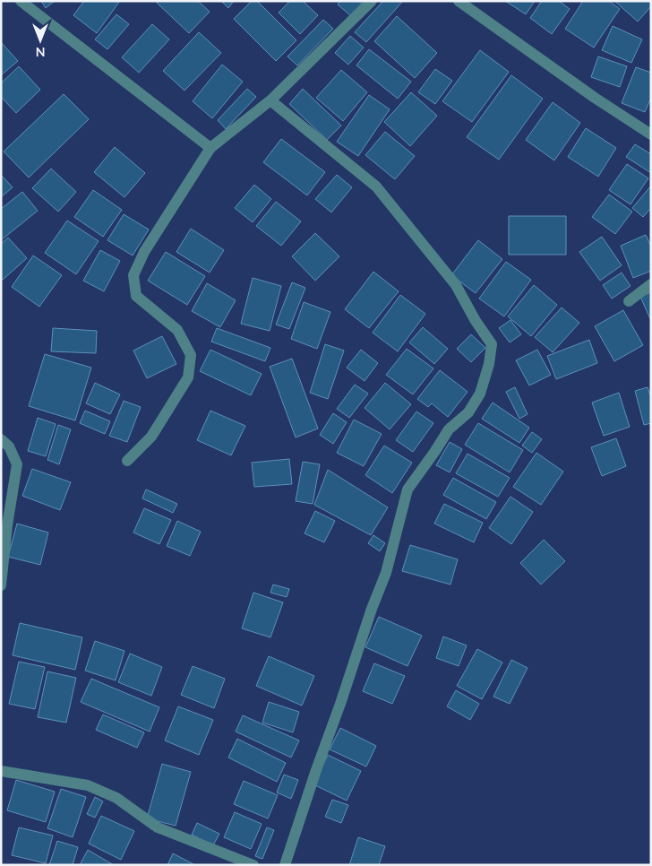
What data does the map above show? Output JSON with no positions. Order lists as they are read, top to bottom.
{
  "north": "bottom"
}
